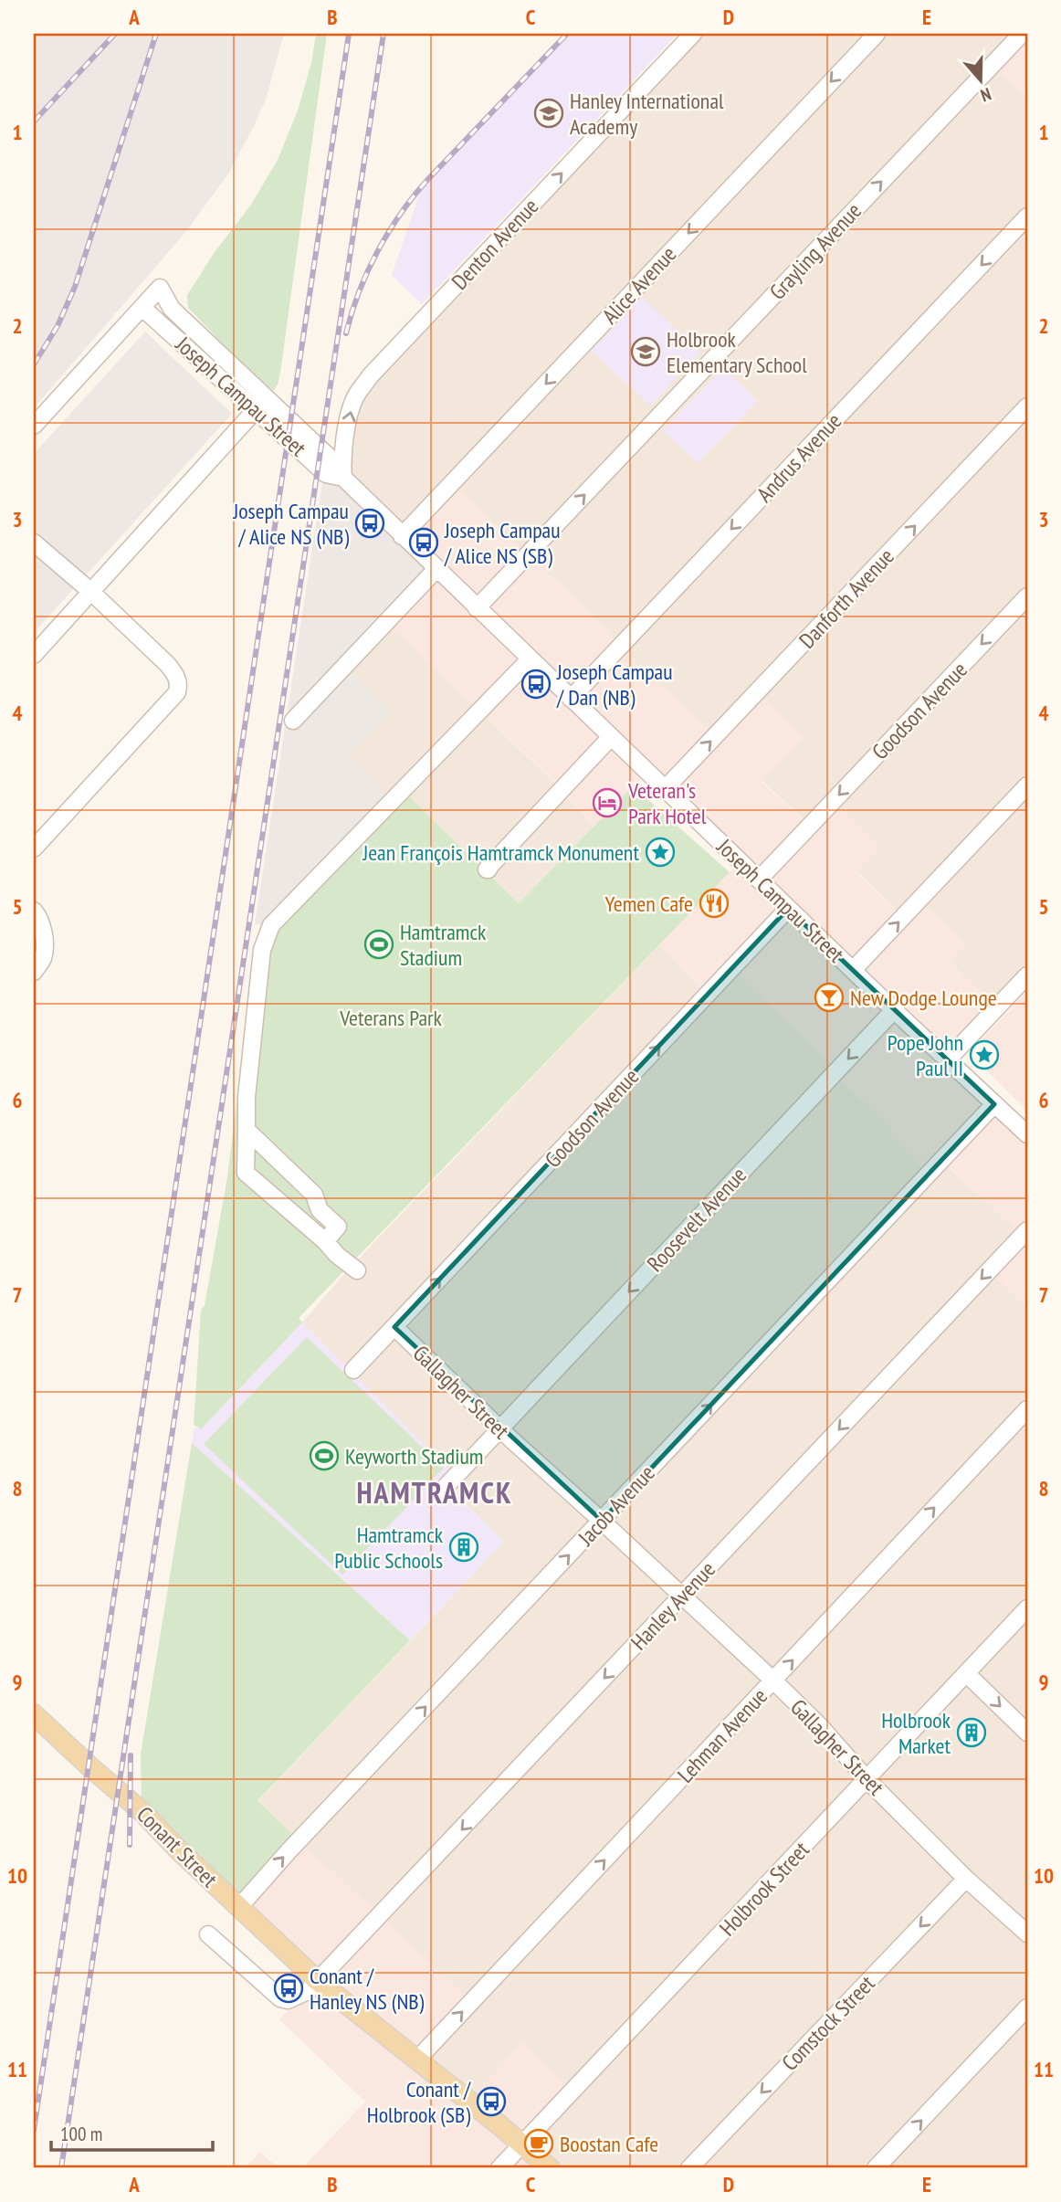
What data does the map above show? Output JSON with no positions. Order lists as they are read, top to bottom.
{
  "streets": {
    "main road": ["Conant Street"],
    "street": [
      "Denton Avenue",
      "Grayling Avenue",
      "Alice Avenue",
      "Joseph Campau Street",
      "Andrus Avenue",
      "Danforth Avenue",
      "Goodson Avenue",
      "Roosevelt Avenue",
      "Gallagher Street",
      "Jacob Avenue",
      "Hanley Avenue",
      "Lehman Avenue",
      "Holbrook Street",
      "Comstock Street"
    ]
  },
  "crossings": [
    ["Denton Avenue", "Joseph Campau Street"],
    ["Grayling Avenue", "Joseph Campau Street"],
    ["Alice Avenue", "Joseph Campau Street"],
    ["Joseph Campau Street", "Andrus Avenue"],
    ["Joseph Campau Street", "Danforth Avenue"],
    ["Joseph Campau Street", "Goodson Avenue"],
    ["Joseph Campau Street", "Roosevelt Avenue"],
    ["Joseph Campau Street", "Jacob Avenue"],
    ["Goodson Avenue", "Gallagher Street"],
    ["Roosevelt Avenue", "Gallagher Street"],
    ["Gallagher Street", "Jacob Avenue"],
    ["Gallagher Street", "Hanley Avenue"],
    ["Gallagher Street", "Lehman Avenue"],
    ["Gallagher Street", "Holbrook Street"],
    ["Gallagher Street", "Comstock Street"],
    ["Jacob Avenue", "Conant Street"],
    ["Hanley Avenue", "Conant Street"],
    ["Lehman Avenue", "Conant Street"],
    ["Conant Street", "Holbrook Street"]
  ],
  "one_way": [
    "Denton Avenue",
    "Grayling Avenue",
    "Alice Avenue",
    "Andrus Avenue",
    "Danforth Avenue",
    "Roosevelt Avenue",
    "Jacob Avenue",
    "Hanley Avenue",
    "Lehman Avenue"
  ],
  "districts": ["HAMTRAMCK"],
  "parks": ["Veterans Park"],
  "places": {
    "school or university": ["Hanley International Academy", "Holbrook Elementary School"],
    "bus stop": [
      "Joseph Campau / Alice NS (NB)",
      "Joseph Campau / Alice NS (SB)",
      "Joseph Campau / Dan (NB)",
      "Conant / Hanley NS (NB)",
      "Conant / Holbrook (SB)"
    ],
    "hotel": ["Veteran's Park Hotel"],
    "place": ["Jean François Hamtramck Monument", "Pope John Paul II"],
    "restaurant": ["Yemen Cafe"],
    "sports": ["Hamtramck Stadium", "Keyworth Stadium"],
    "bar": ["New Dodge Lounge"],
    "building": ["Hamtramck Public Schools", "Holbrook Market"],
    "cafe": ["Boostan Cafe"]
  },
  "scale_bar": "100 m",
  "north": "bottom",
  "grid": {
    "columns": [
      "A",
      "B",
      "C",
      "D",
      "E"
    ],
    "rows": [
      "1",
      "2",
      "3",
      "4",
      "5",
      "6",
      "7",
      "8",
      "9",
      "10",
      "11"
    ]
  }
}
